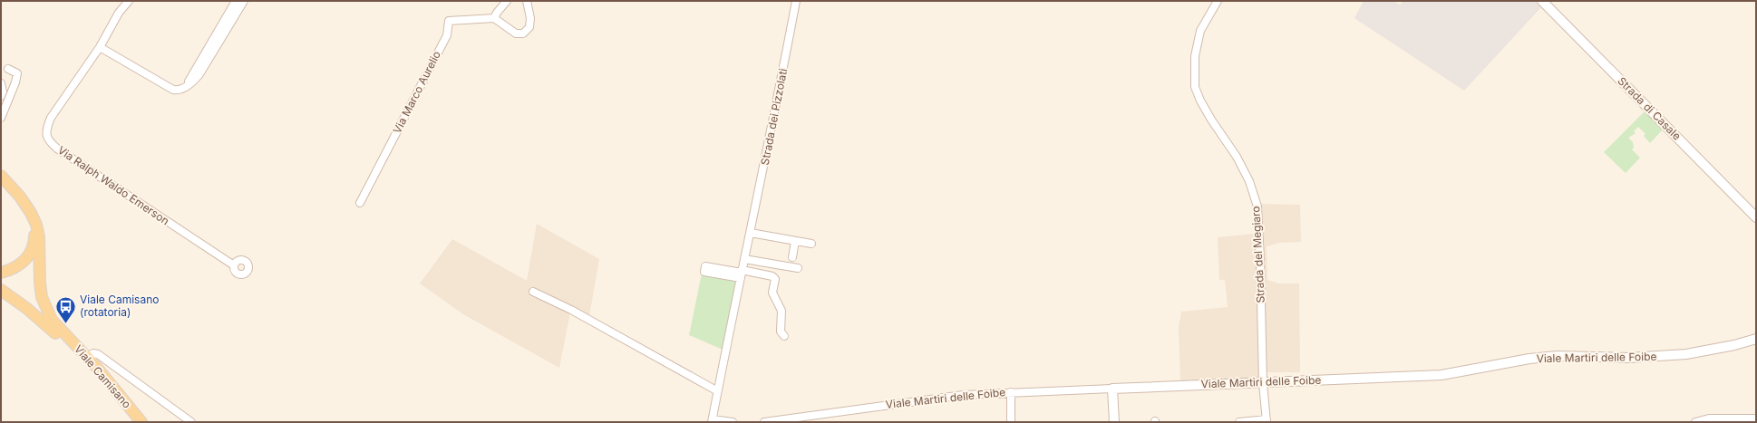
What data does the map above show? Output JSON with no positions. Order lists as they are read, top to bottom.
{
  "streets": {
    "main road": ["Viale Camisano"],
    "street": [
      "Via Marco Aurelio",
      "Strada di Casale",
      "Strada dei Pizzolati",
      "Via Ralph Waldo Emerson",
      "Strada del Megiaro",
      "Viale Martiri delle Foibe"
    ]
  },
  "crossings": [
    ["Strada del Megiaro", "Viale Martiri delle Foibe"]
  ],
  "places": {
    "bus stop": ["Viale Camisano (rotatoria)"]
  }
}
